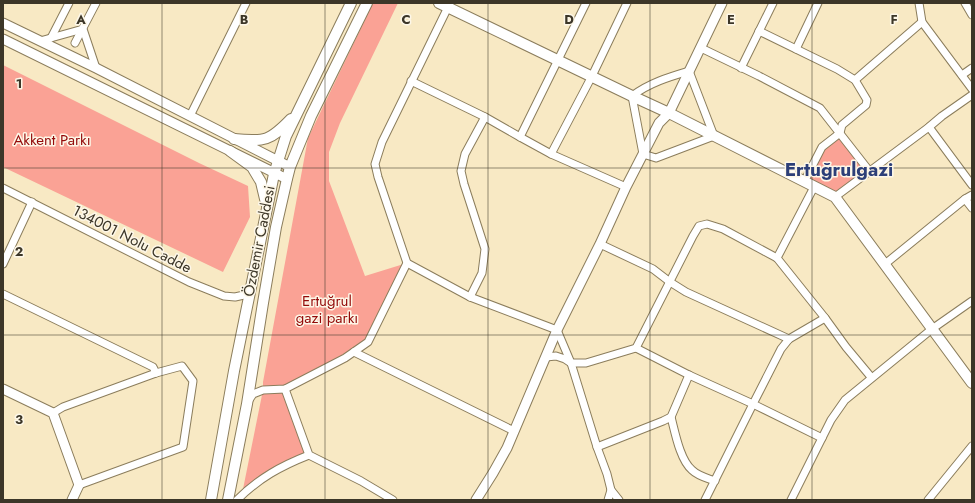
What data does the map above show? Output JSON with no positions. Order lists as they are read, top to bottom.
{
  "streets": {
    "main road": ["Özdemir Caddesi"],
    "street": ["134001 Nolu Cadde"]
  },
  "crossings": [
    ["134001 Nolu Cadde", "Özdemir Caddesi"]
  ],
  "districts": ["Ertuğrulgazi"],
  "parks": ["Akkent Parkı", "Ertuğrul gazi parkı"],
  "grid": {
    "columns": [
      "A",
      "B",
      "C",
      "D",
      "E",
      "F"
    ],
    "rows": ["1", "2", "3"]
  }
}
